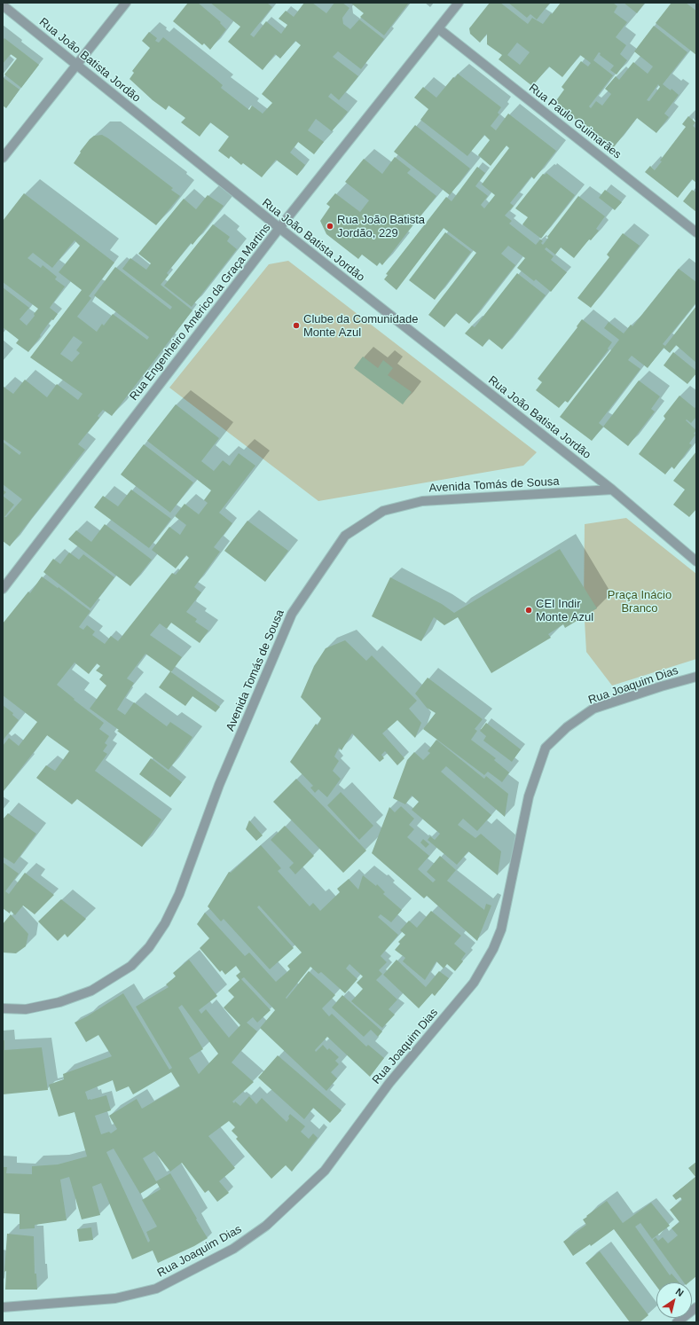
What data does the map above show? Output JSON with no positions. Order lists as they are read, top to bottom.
{
  "streets": {
    "street": [
      "Rua João Batista Jordão",
      "Rua Paulo Guimarães",
      "Rua Engenheiro Américo da Graça Martins",
      "Avenida Tomás de Sousa",
      "Rua Joaquim Dias"
    ]
  },
  "crossings": [
    ["Rua João Batista Jordão", "Rua Engenheiro Américo da Graça Martins"],
    ["Rua João Batista Jordão", "Avenida Tomás de Sousa"],
    ["Rua Paulo Guimarães", "Rua Engenheiro Américo da Graça Martins"]
  ],
  "parks": ["Praça Inácio Branco"],
  "places": ["Rua João Batista Jordão, 229", "Clube da Comunidade Monte Azul", "CEI Indir Monte Azul"],
  "north": "top right"
}
